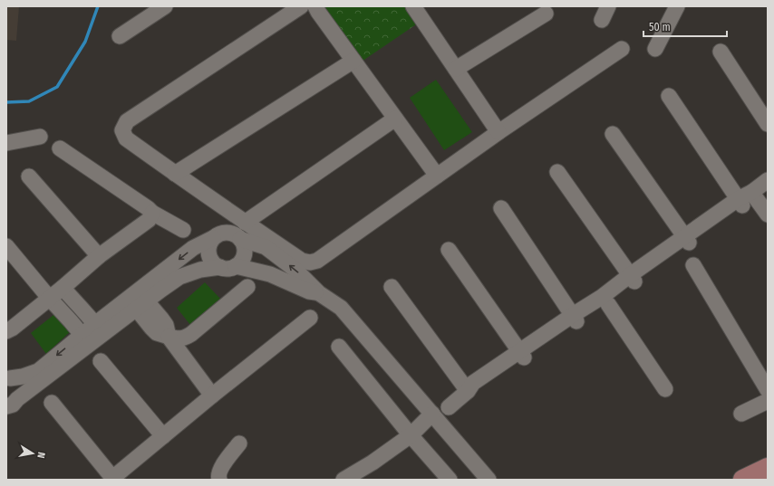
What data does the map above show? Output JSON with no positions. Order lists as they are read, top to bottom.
{
  "scale_bar": "50 m",
  "north": "right"
}
